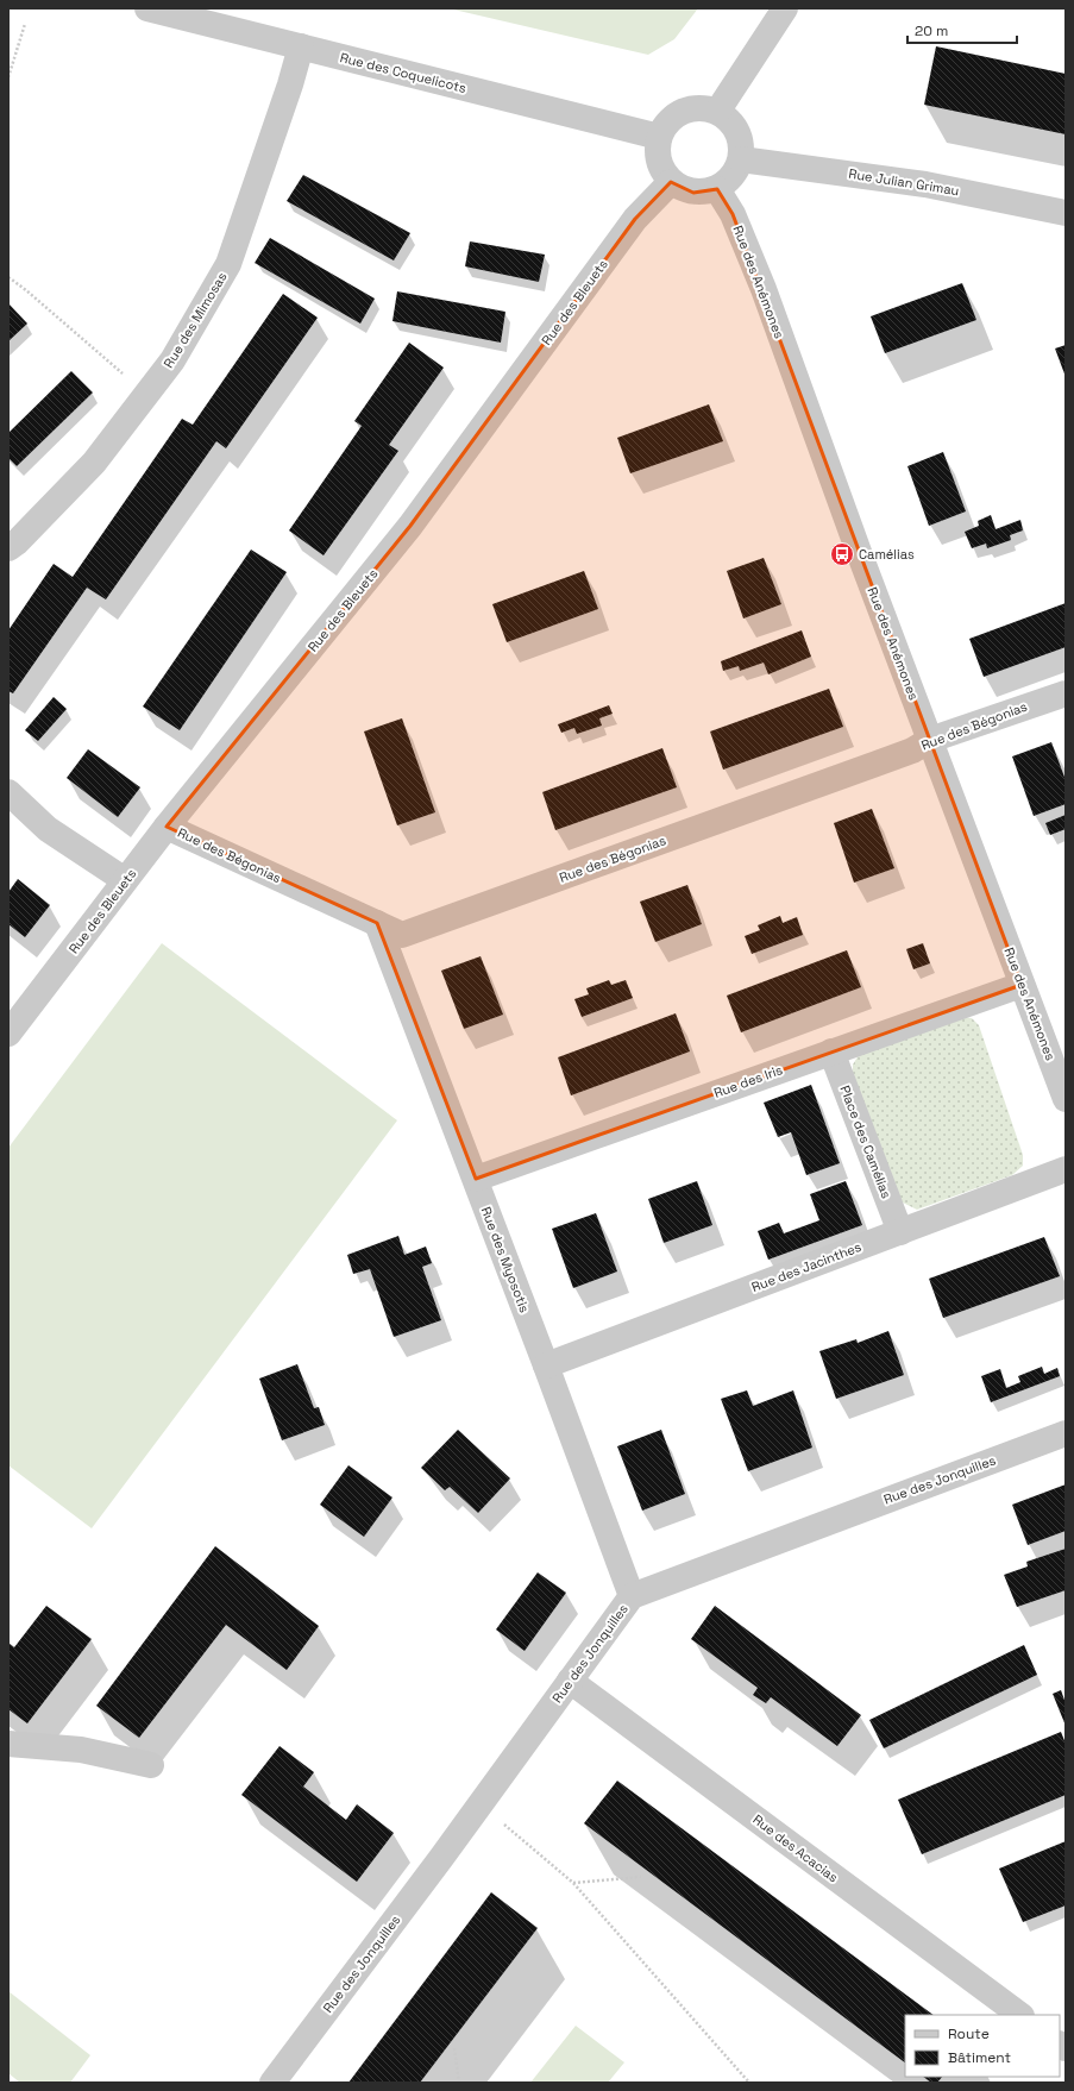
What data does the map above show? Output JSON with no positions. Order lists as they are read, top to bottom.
{
  "streets": {
    "street": [
      "Rue des Coquelicots",
      "Rue Julian Grimau",
      "Rue des Anémones",
      "Rue des Bleuets",
      "Rue des Mimosas",
      "Rue des Bégonias",
      "Rue des Iris",
      "Place des Camélias",
      "Rue des Myosotis",
      "Rue des Jacinthes",
      "Rue des Jonquilles",
      "Rue des Acacias"
    ]
  },
  "crossings": [
    ["Rue des Coquelicots", "Rue Julian Grimau"],
    ["Rue des Coquelicots", "Rue des Anémones"],
    ["Rue des Coquelicots", "Rue des Bleuets"],
    ["Rue des Coquelicots", "Rue des Mimosas"],
    ["Rue Julian Grimau", "Rue des Anémones"],
    ["Rue Julian Grimau", "Rue des Bleuets"],
    ["Rue des Anémones", "Rue des Bleuets"],
    ["Rue des Anémones", "Rue des Bégonias"],
    ["Rue des Anémones", "Rue des Iris"],
    ["Rue des Bleuets", "Rue des Bégonias"],
    ["Rue des Bégonias", "Rue des Myosotis"],
    ["Rue des Iris", "Place des Camélias"],
    ["Rue des Iris", "Rue des Myosotis"],
    ["Place des Camélias", "Rue des Jacinthes"],
    ["Rue des Myosotis", "Rue des Jacinthes"],
    ["Rue des Myosotis", "Rue des Jonquilles"],
    ["Rue des Jonquilles", "Rue des Acacias"]
  ],
  "places": {
    "bus stop": ["Camélias"]
  },
  "legend": ["Route", "Bâtiment"],
  "scale_bar": "20 m"
}
